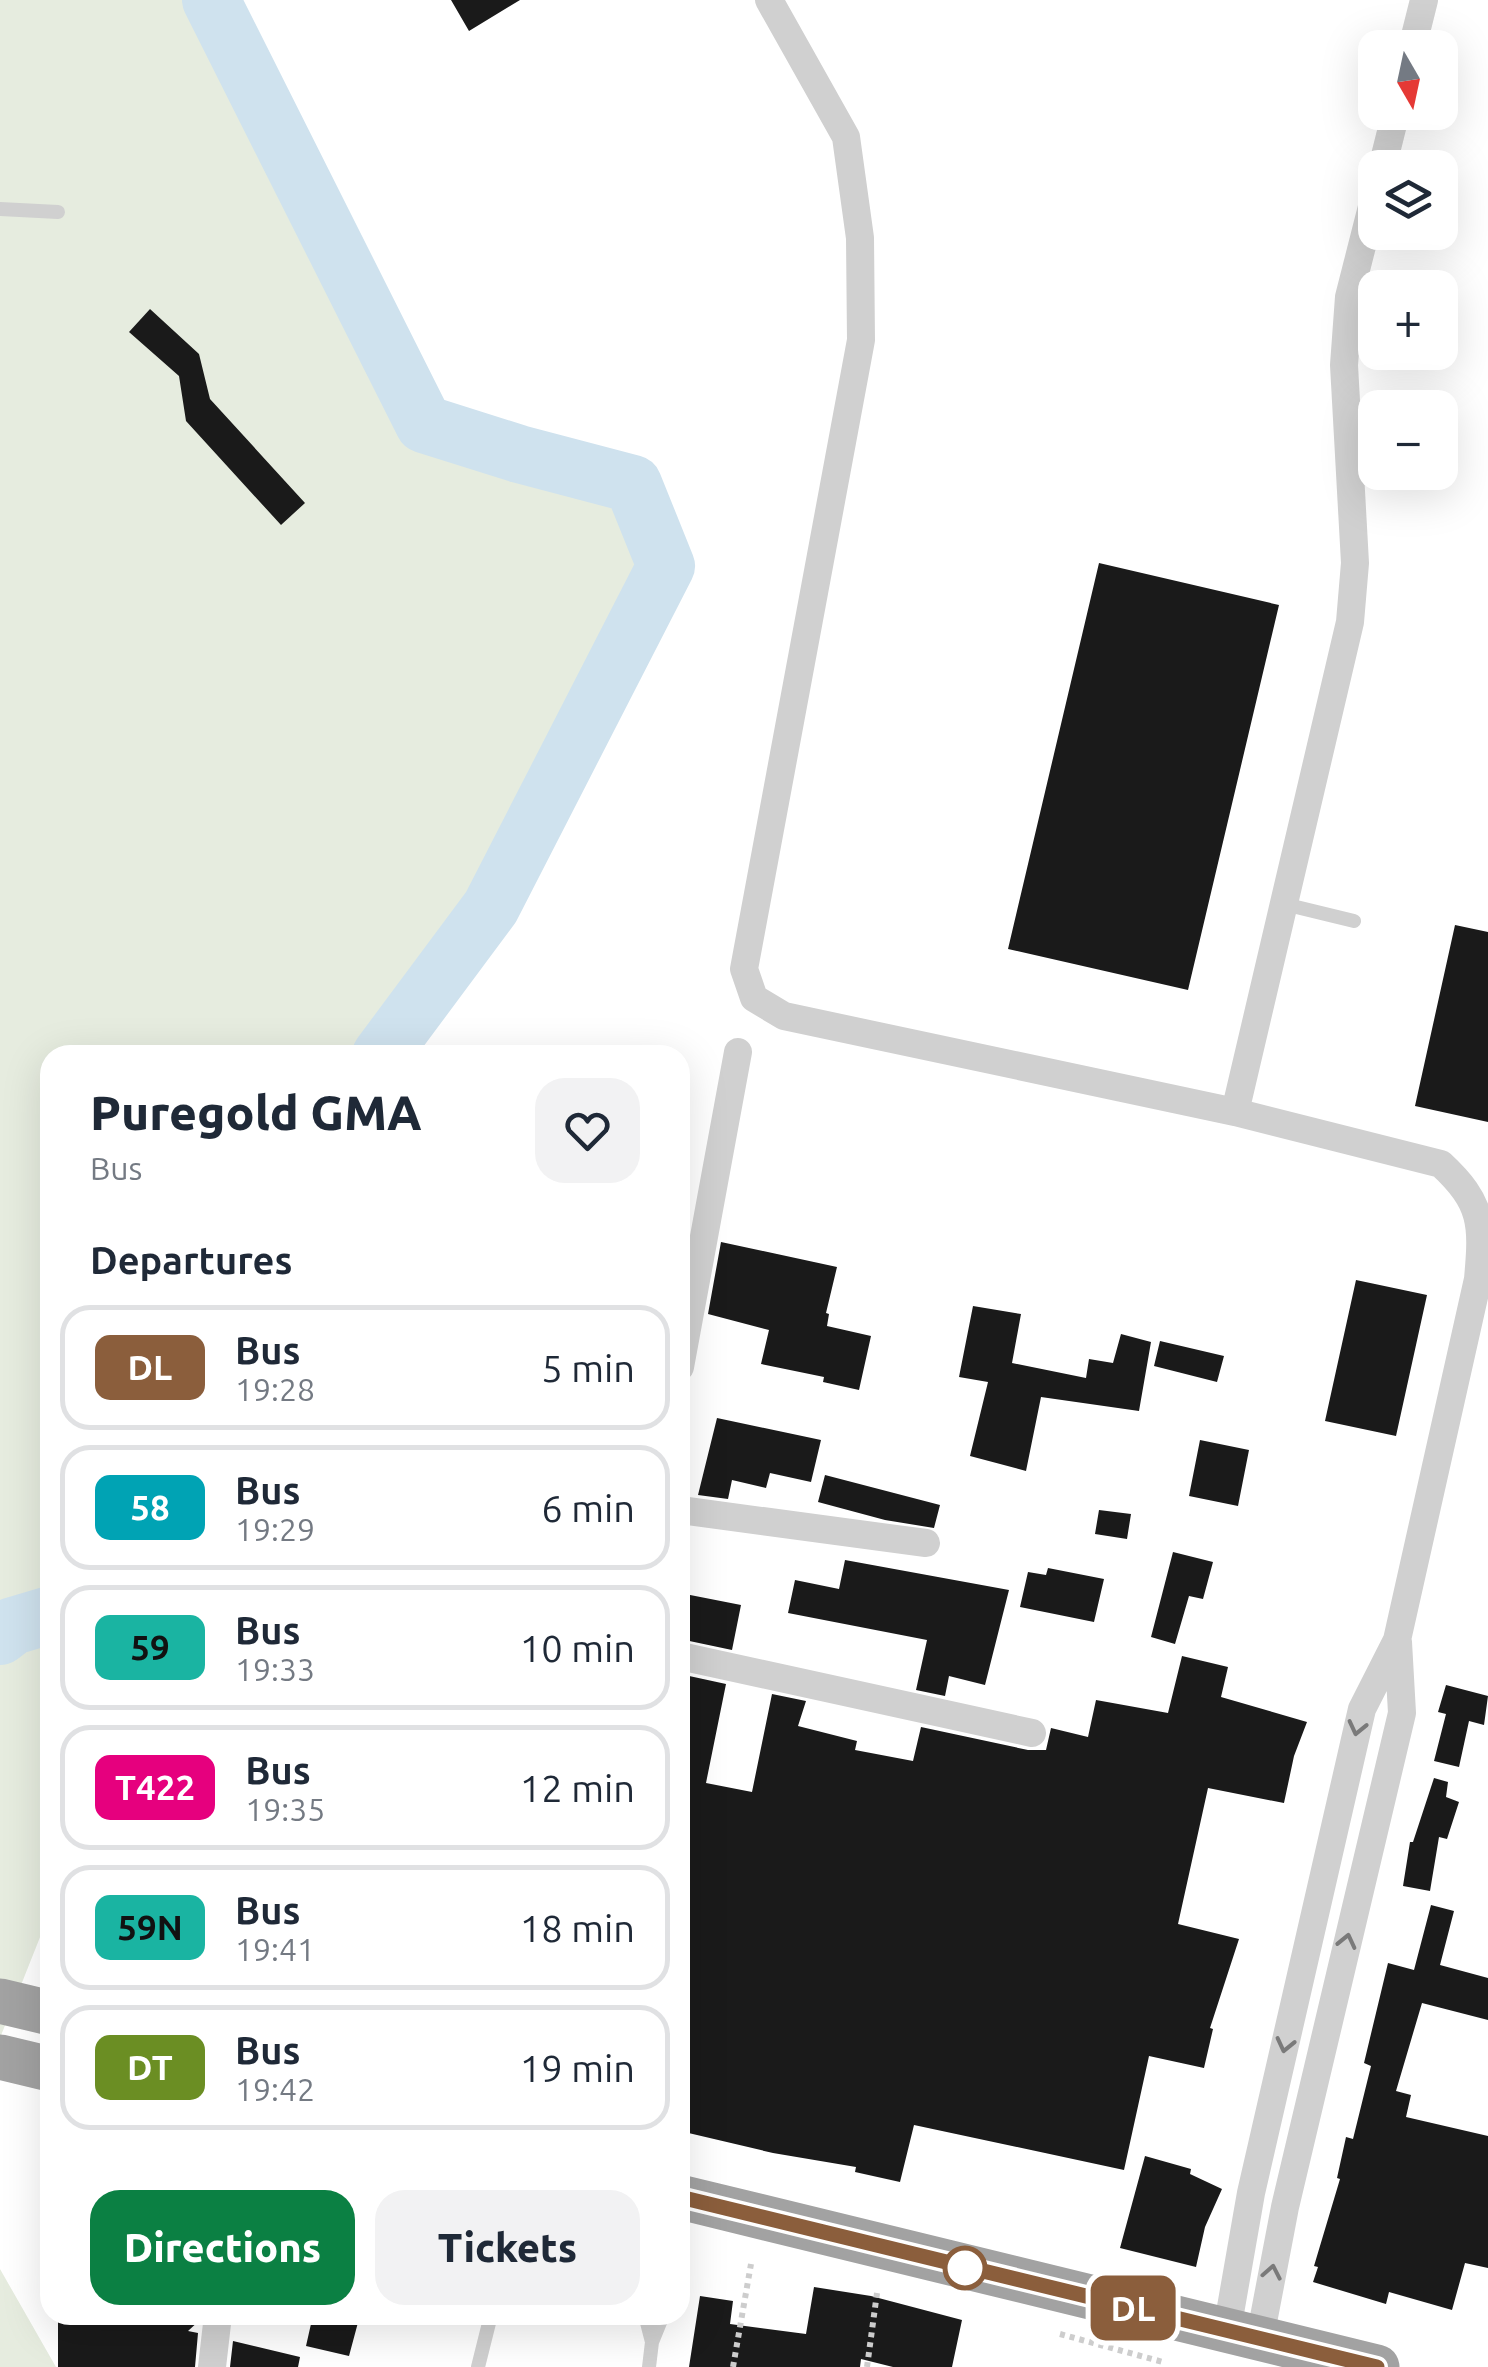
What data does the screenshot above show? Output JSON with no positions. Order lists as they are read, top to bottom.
{
  "lines": ["bus line DL"],
  "north": "bottom",
  "page": {
    "on_map": "DL",
    "map_buttons": ["+", "−"],
    "heading": [
      ["Puregold GMA", "Bus"],
      "Departures"
    ],
    "list": [
      {
        "mark": "DL",
        "name": "Bus",
        "note": "19:28",
        "value": "5 min"
      },
      {
        "mark": "58",
        "name": "Bus",
        "note": "19:29",
        "value": "6 min"
      },
      {
        "mark": "59",
        "name": "Bus",
        "note": "19:33",
        "value": "10 min"
      },
      {
        "mark": "T422",
        "name": "Bus",
        "note": "19:35",
        "value": "12 min"
      },
      {
        "mark": "59N",
        "name": "Bus",
        "note": "19:41",
        "value": "18 min"
      },
      {
        "mark": "DT",
        "name": "Bus",
        "note": "19:42",
        "value": "19 min"
      }
    ],
    "buttons": ["Directions", "Tickets"]
  }
}
